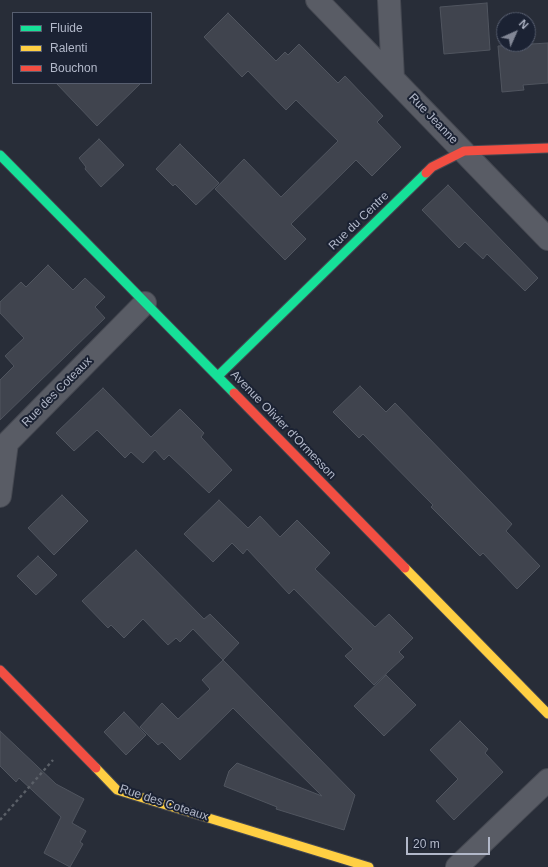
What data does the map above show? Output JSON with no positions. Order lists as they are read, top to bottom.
{
  "streets": {
    "street": [
      "Rue Jeanne",
      "Rue du Centre",
      "Rue des Coteaux",
      "Avenue Olivier d'Ormesson"
    ]
  },
  "crossings": [
    ["Rue Jeanne", "Rue du Centre"],
    ["Rue du Centre", "Avenue Olivier d'Ormesson"],
    ["Rue des Coteaux", "Avenue Olivier d'Ormesson"]
  ],
  "legend": ["Fluide", "Ralenti", "Bouchon"],
  "scale_bar": "20 m",
  "north": "top right"
}
